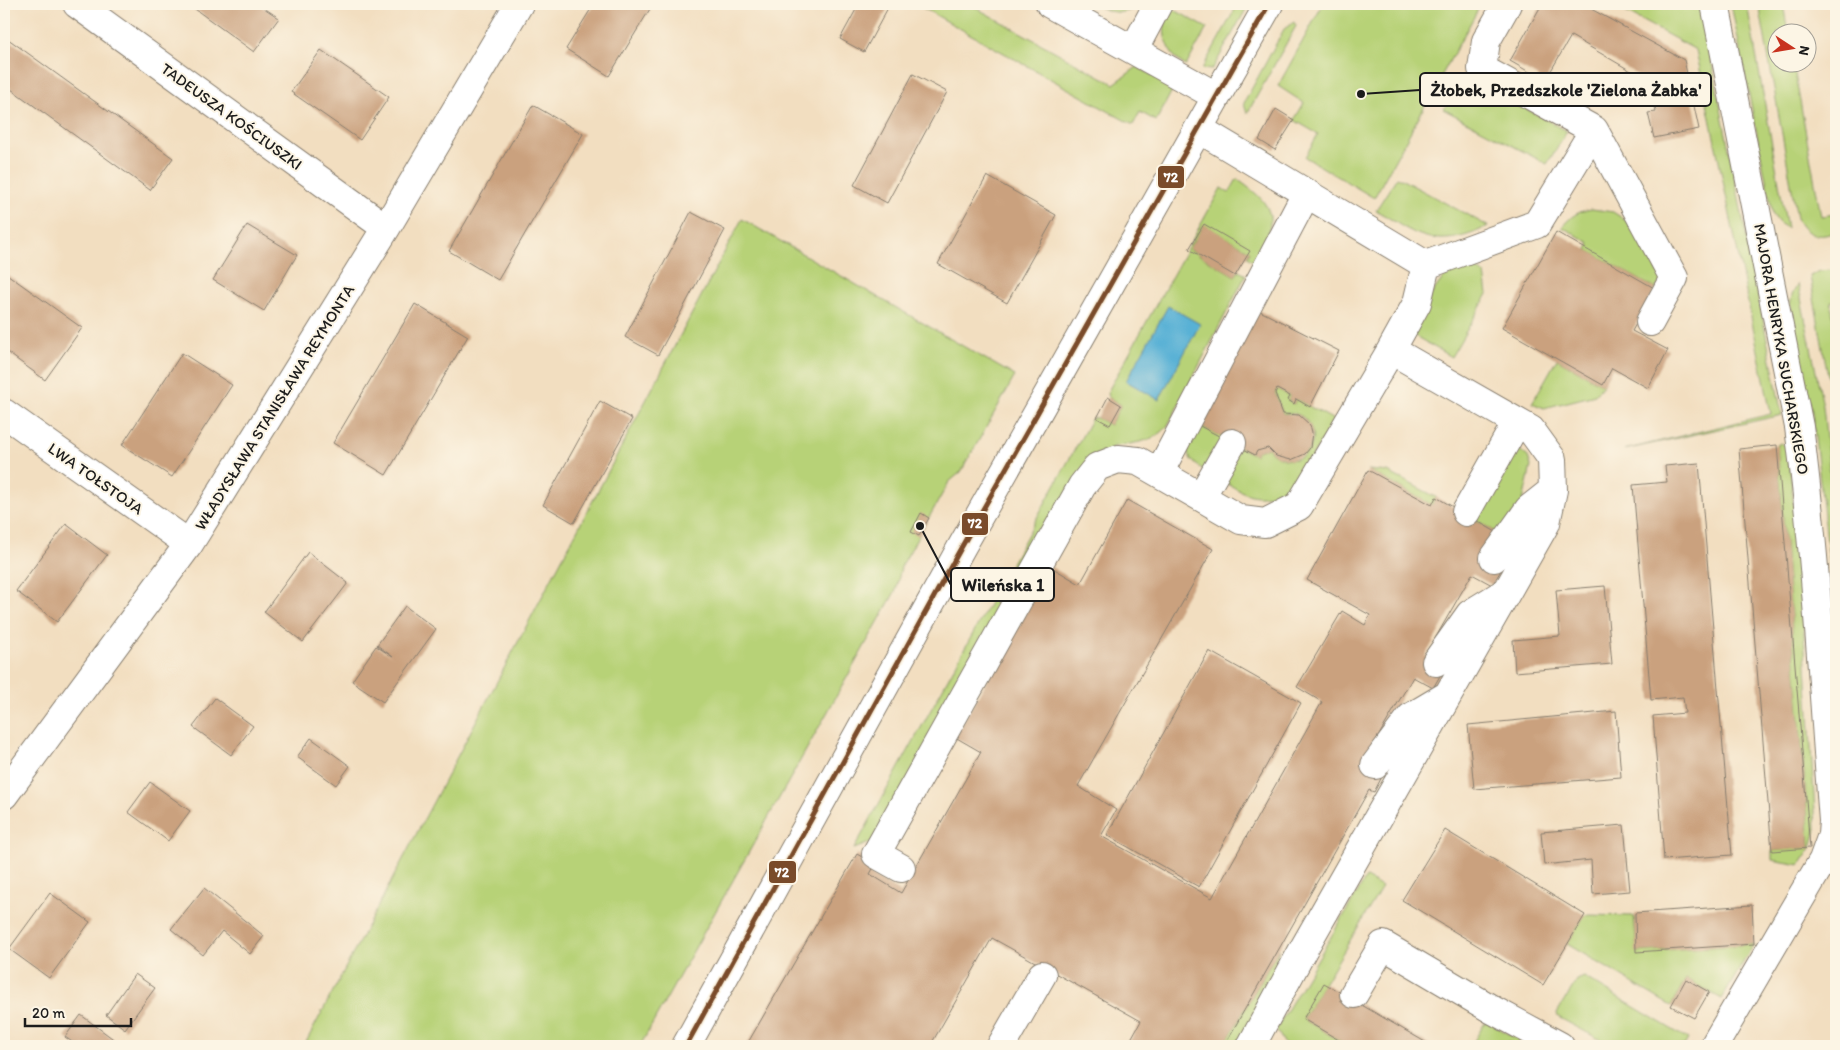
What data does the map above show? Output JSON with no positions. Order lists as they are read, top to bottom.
{
  "streets": {
    "street": [
      "TADEUSZA KOŚCIUSZKI",
      "MAJORA HENRYKA SUCHARSKIEGO",
      "WŁADYSŁAWA STANISŁAWA REYMONTA",
      "LWA TOŁSTOJA"
    ]
  },
  "crossings": [
    ["TADEUSZA KOŚCIUSZKI", "WŁADYSŁAWA STANISŁAWA REYMONTA"],
    ["WŁADYSŁAWA STANISŁAWA REYMONTA", "LWA TOŁSTOJA"]
  ],
  "places": ["Żłobek, Przedszkole 'Zielona Żabka'", "Wileńska 1"],
  "lines": ["transit line 72"],
  "scale_bar": "20 m",
  "north": "right"
}
